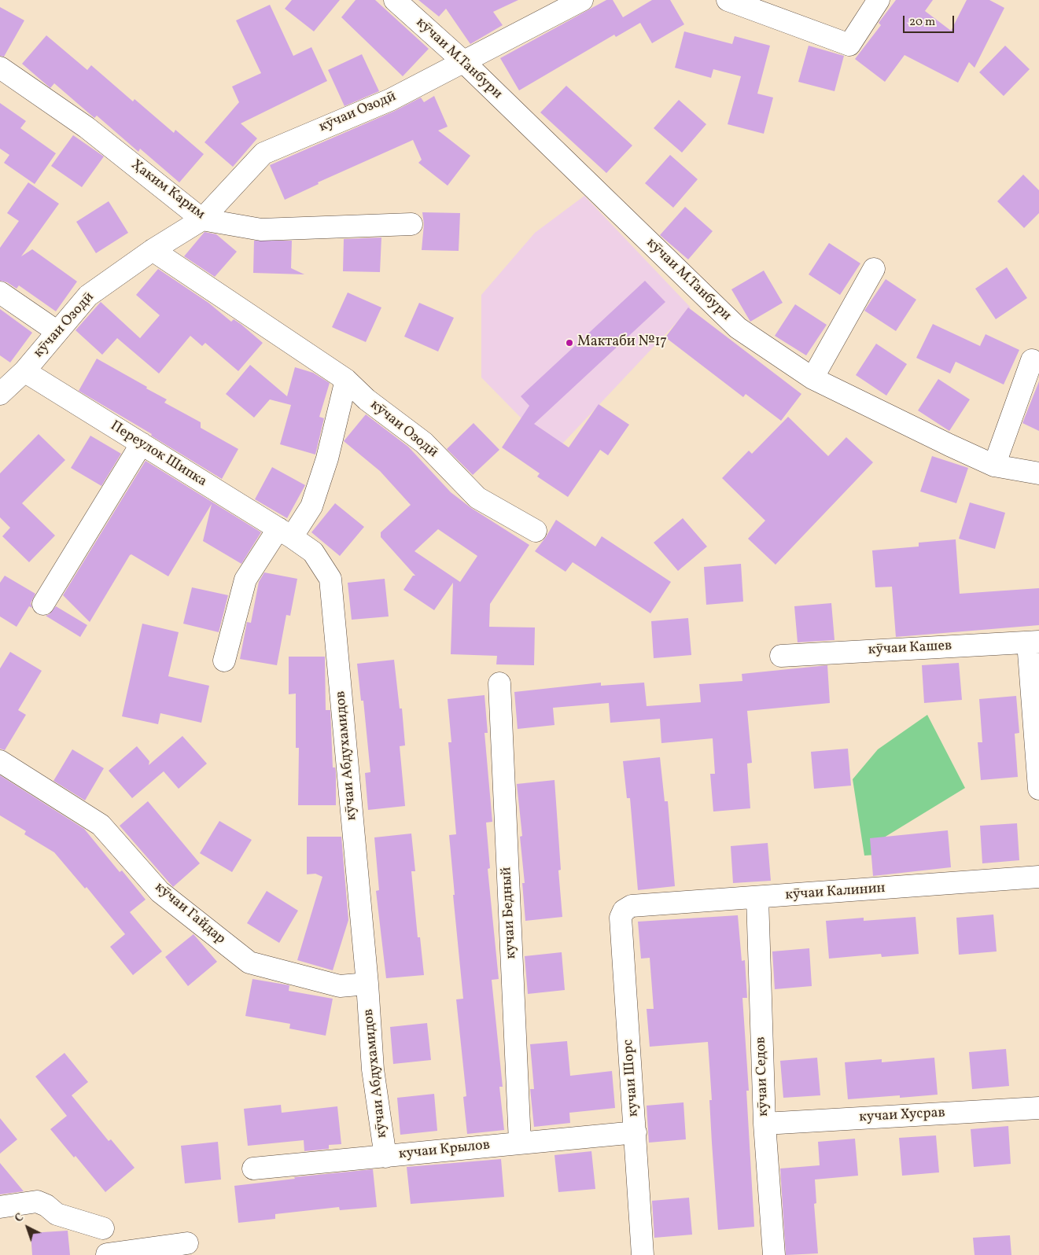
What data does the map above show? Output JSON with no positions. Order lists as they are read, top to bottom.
{
  "streets": {
    "street": [
      "кӯчаи М.Танбури",
      "кӯчаи Озодӣ",
      "Ҳаким Карим",
      "Переулок Шипка",
      "кӯчаи Кашев",
      "кӯчаи Абдухамидов",
      "кӯчаи Калинин",
      "кучаи Бедный",
      "кӯчаи Гайдар",
      "кӯчаи Седов",
      "кучаи Шорс",
      "кучаи Хусрав",
      "кучаи Крылов"
    ]
  },
  "crossings": [
    ["кӯчаи М.Танбури", "кӯчаи Озодӣ"],
    ["кӯчаи Озодӣ", "Ҳаким Карим"],
    ["кӯчаи Озодӣ", "Переулок Шипка"],
    ["Переулок Шипка", "кӯчаи Абдухамидов"],
    ["кӯчаи Абдухамидов", "кӯчаи Гайдар"],
    ["кӯчаи Абдухамидов", "кучаи Крылов"],
    ["кӯчаи Калинин", "кӯчаи Седов"],
    ["кӯчаи Калинин", "кучаи Шорс"],
    ["кучаи Бедный", "кучаи Крылов"],
    ["кӯчаи Седов", "кучаи Хусрав"],
    ["кучаи Шорс", "кучаи Крылов"]
  ],
  "places": ["Мактаби №17"],
  "scale_bar": "20 m",
  "north": "top left"
}
